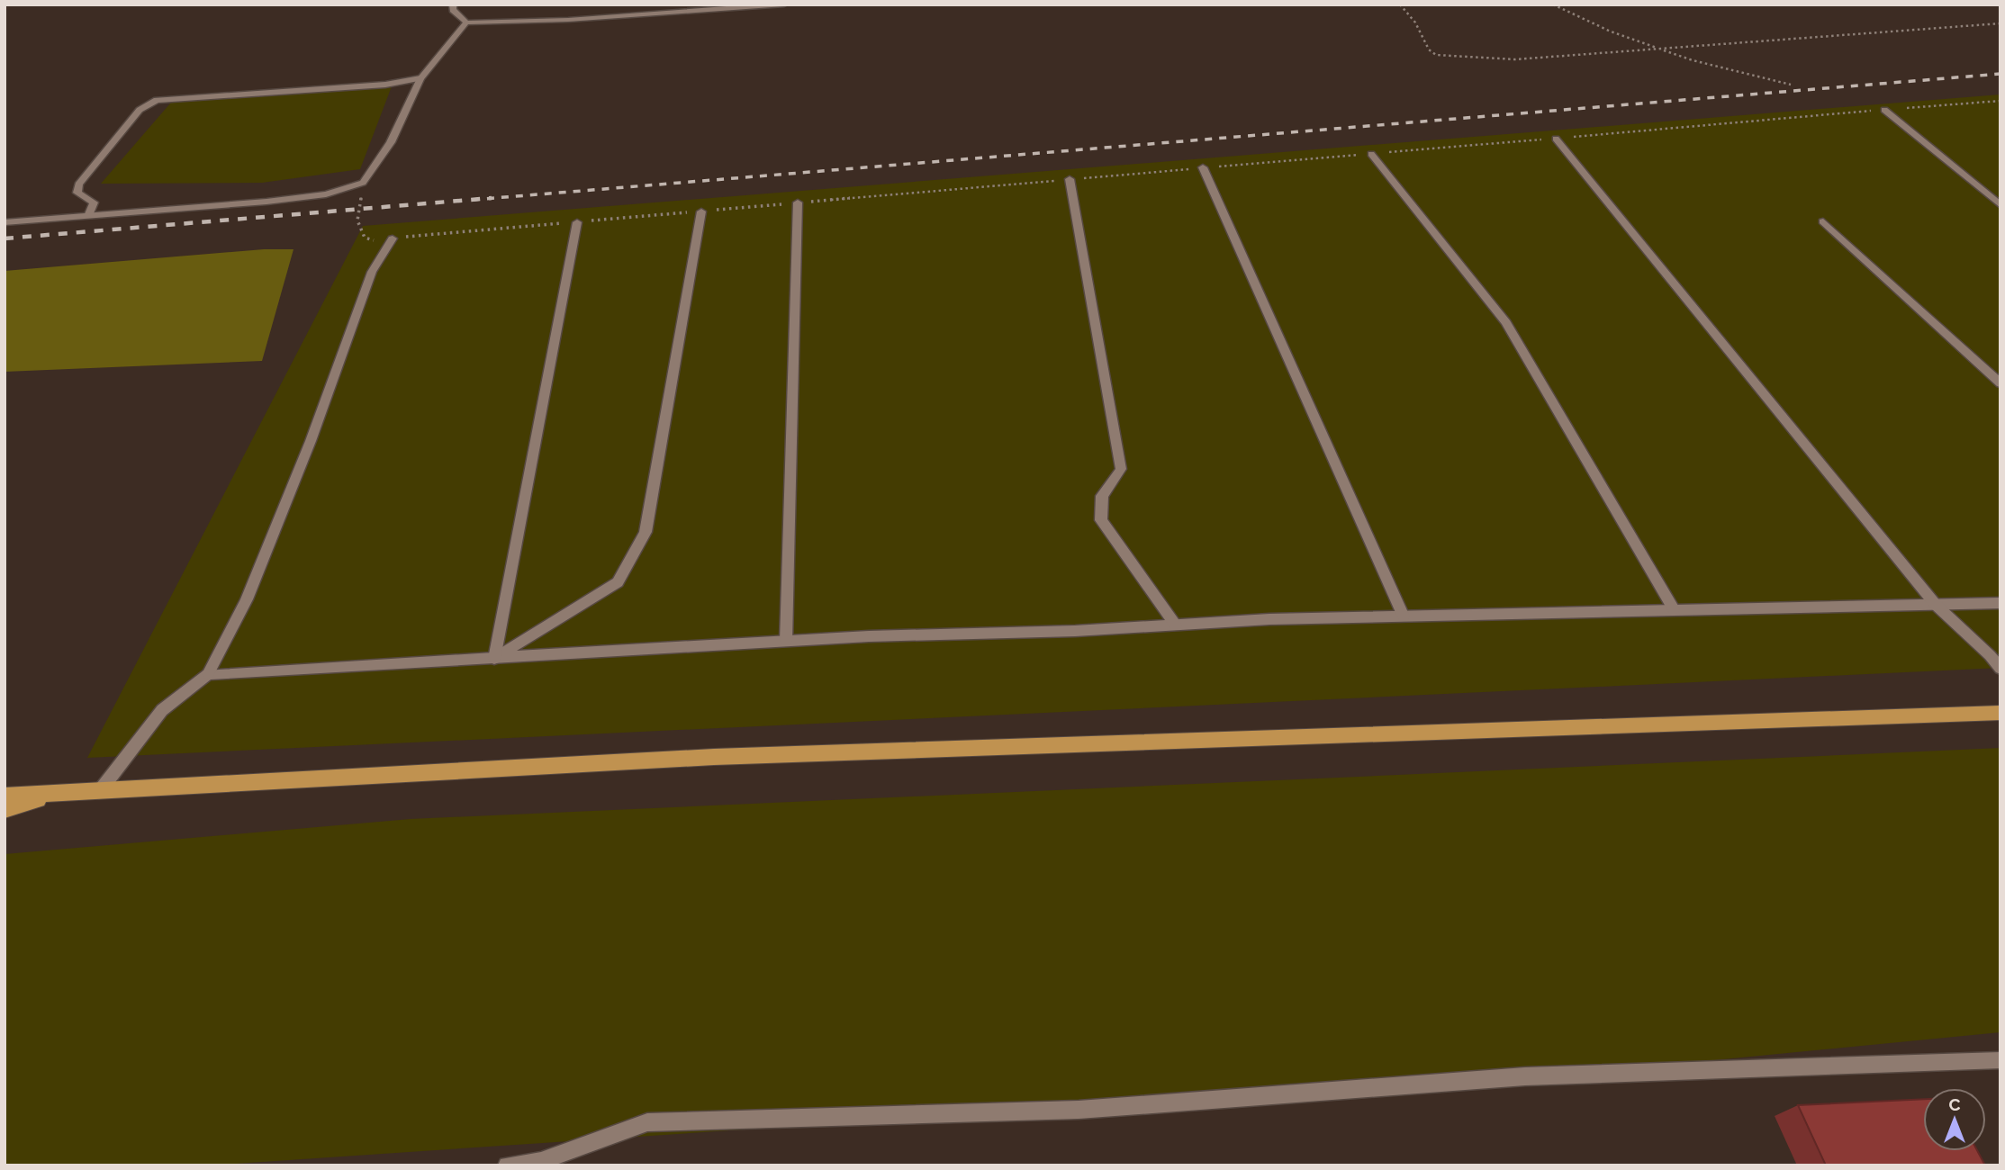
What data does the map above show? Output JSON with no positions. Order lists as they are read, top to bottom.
{
  "north": "top"
}
